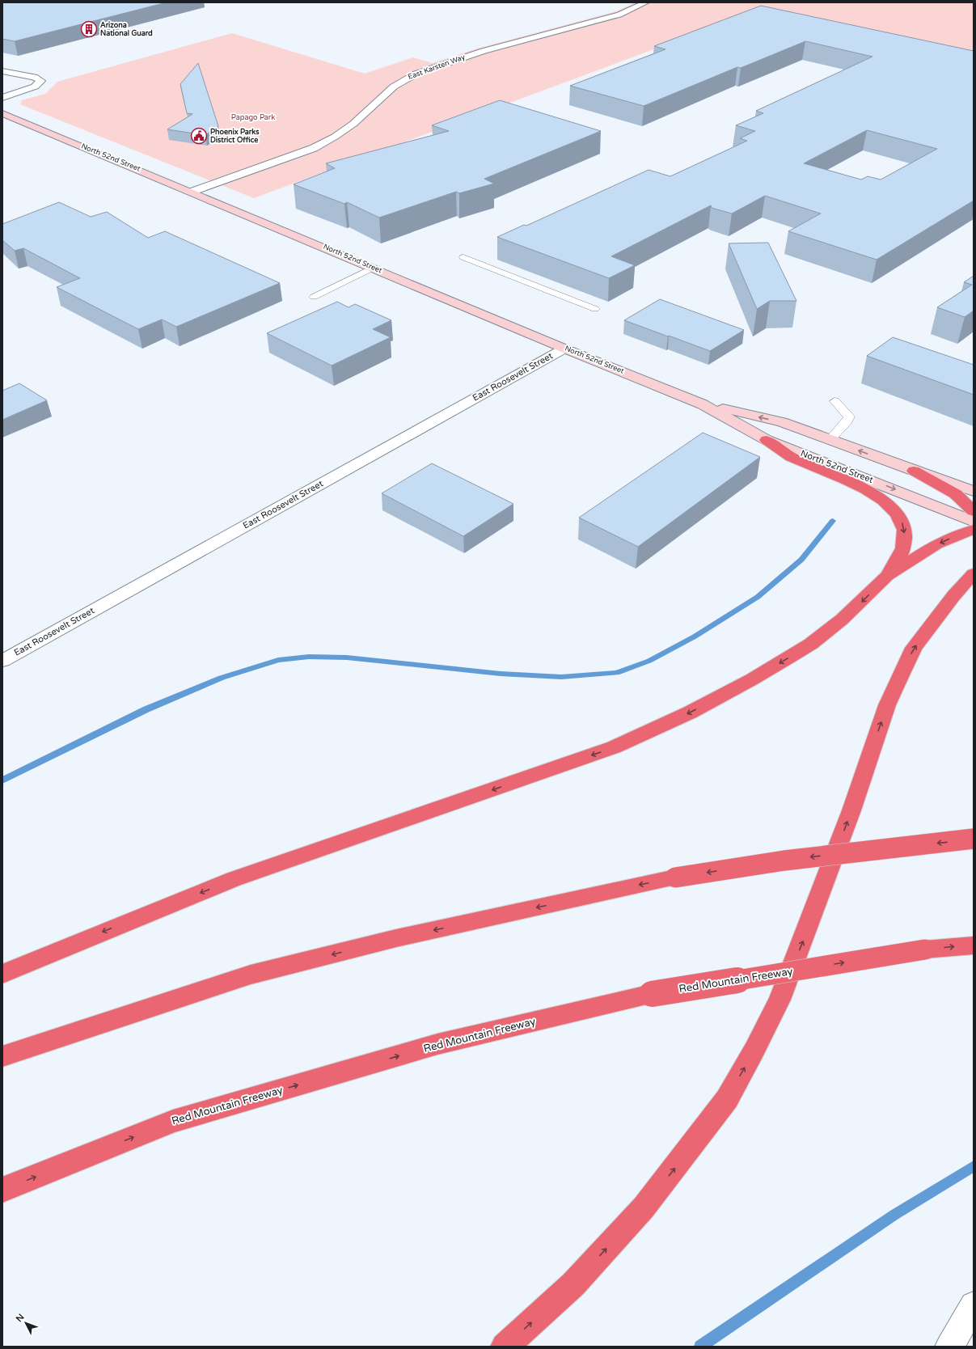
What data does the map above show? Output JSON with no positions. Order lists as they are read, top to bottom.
{
  "streets": {
    "highway": ["Red Mountain Freeway"],
    "main road": ["North 52nd Street"],
    "street": ["East Karsten Way", "East Roosevelt Street"]
  },
  "crossings": [
    ["East Karsten Way", "North 52nd Street"],
    ["North 52nd Street", "East Roosevelt Street"]
  ],
  "parks": ["Papago Park"],
  "places": {
    "building": ["Arizona National Guard"],
    "public building": ["Phoenix Parks District Office"]
  },
  "north": "top left"
}
